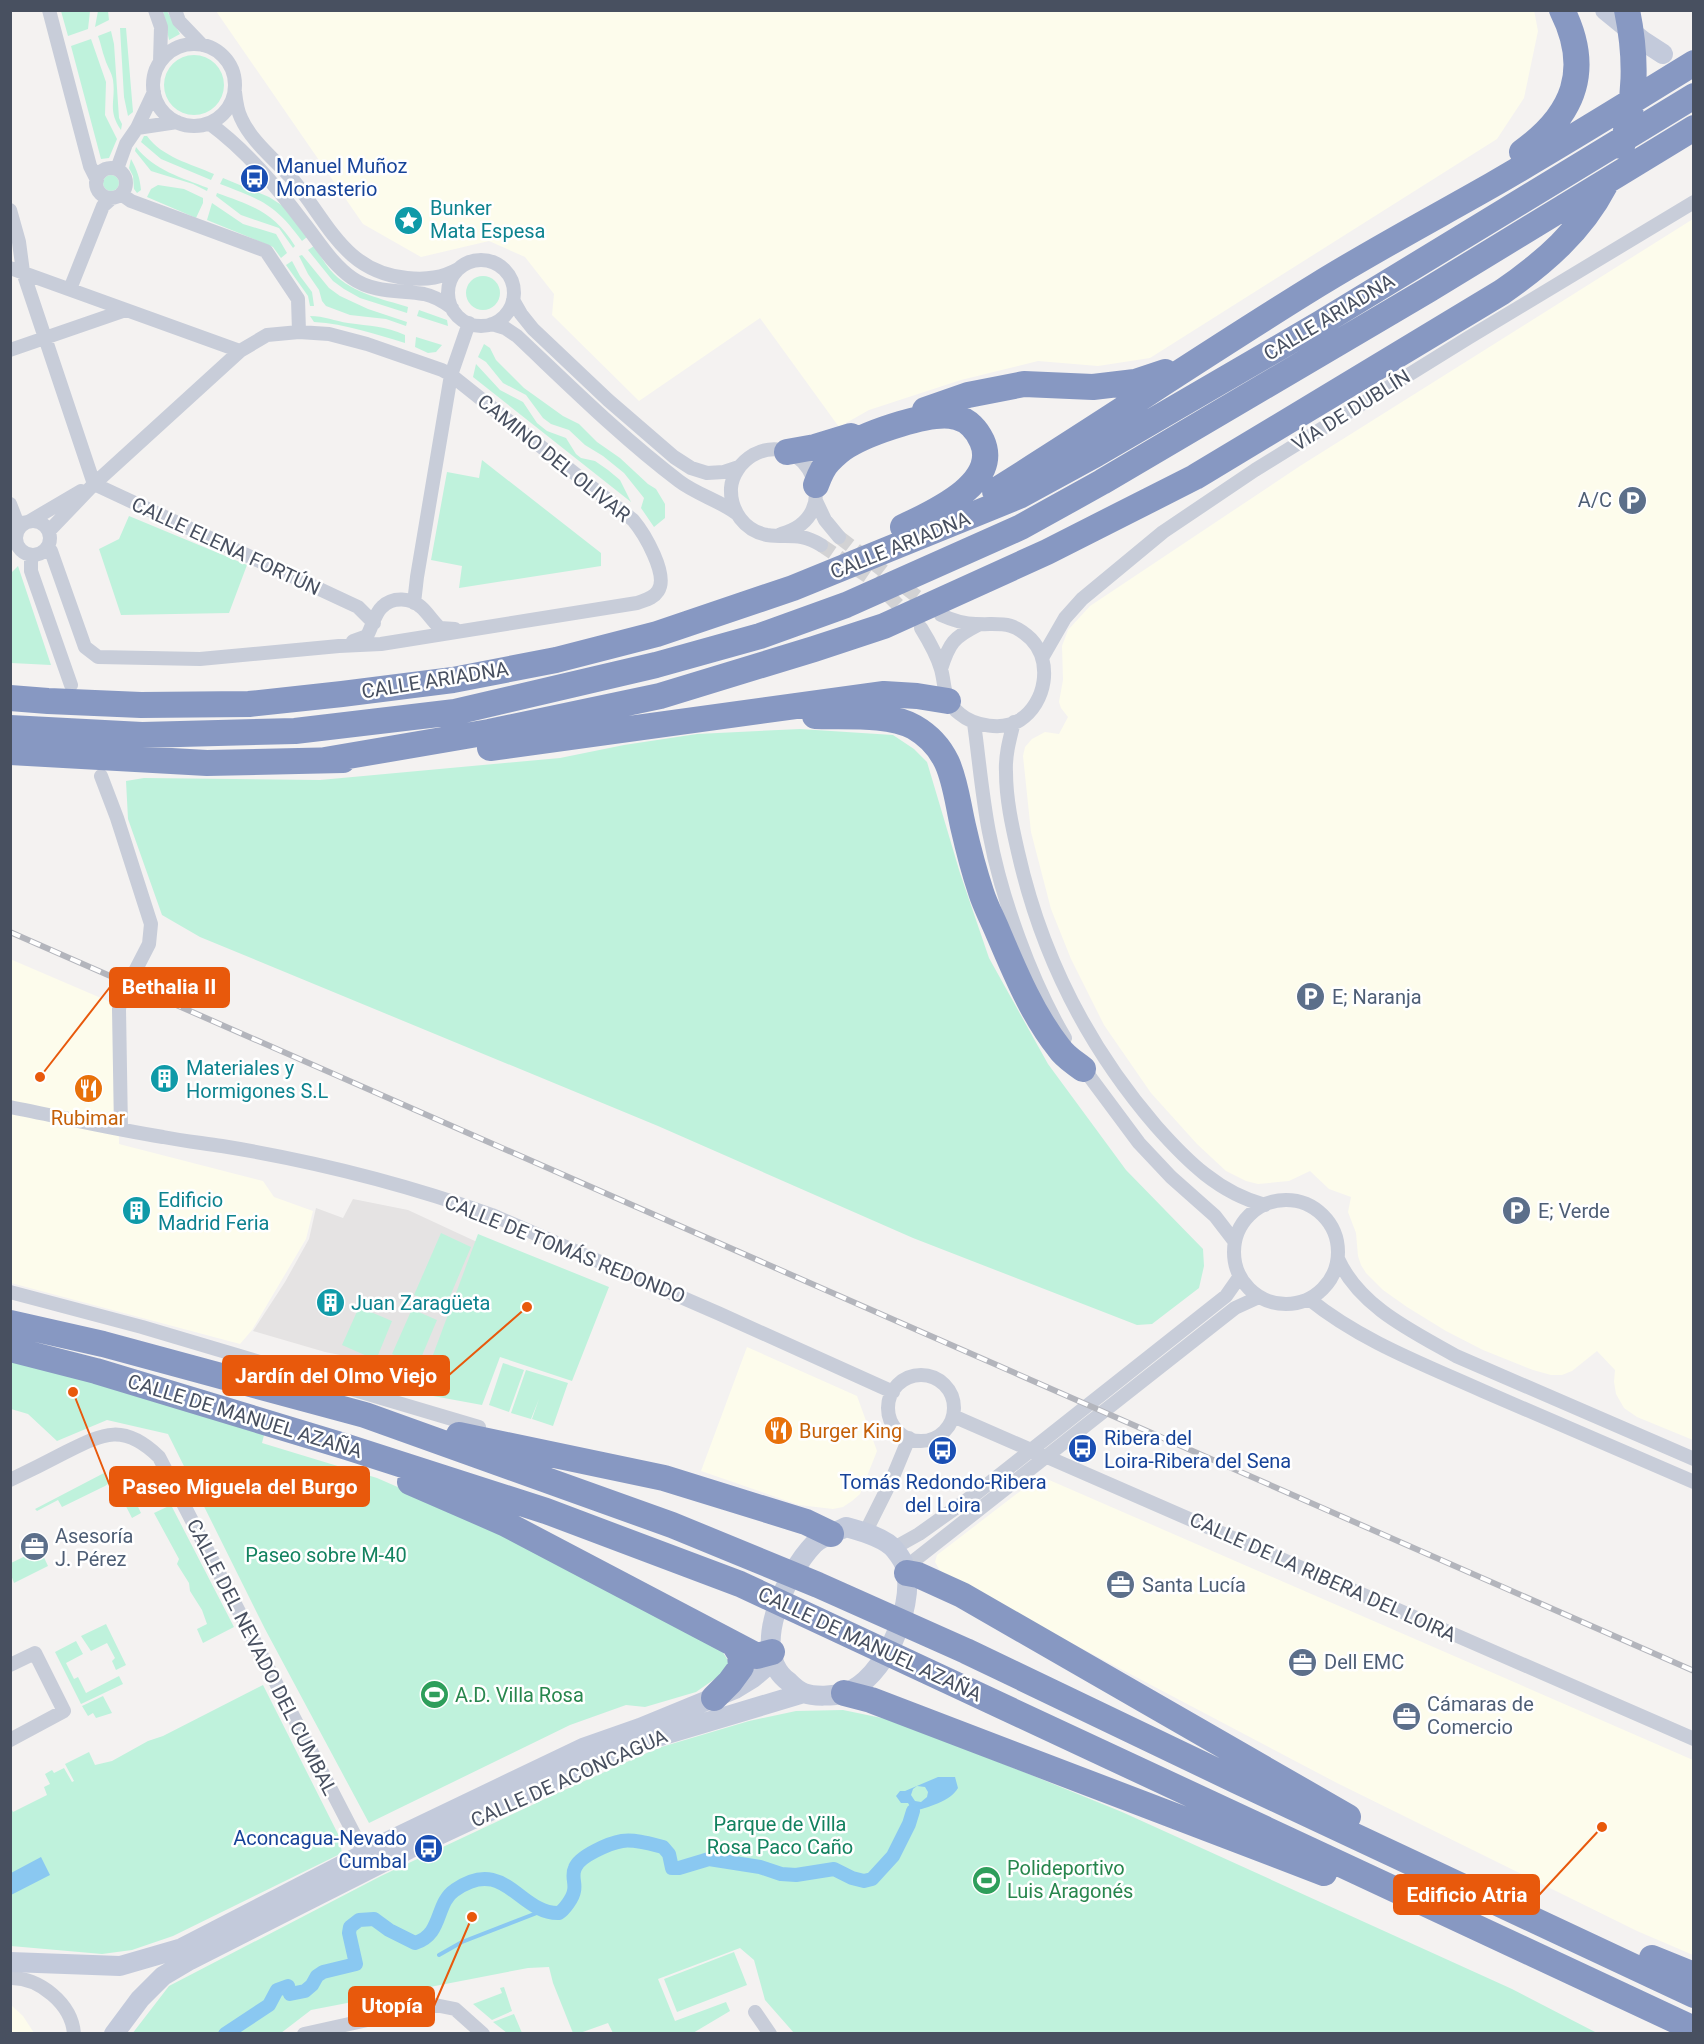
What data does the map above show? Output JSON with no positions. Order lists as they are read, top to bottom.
{
  "streets": {
    "highway": ["CALLE ARIADNA", "CALLE DE MANUEL AZAÑA"],
    "main road": ["CALLE DE ACONCAGUA"],
    "street": [
      "VÍA DE DUBLÍN",
      "CAMINO DEL OLIVAR",
      "CALLE ELENA FORTÚN",
      "CALLE DE TOMÁS REDONDO",
      "CALLE DE LA RIBERA DEL LOIRA",
      "CALLE DEL NEVADO DEL CUMBAL"
    ]
  },
  "crossings": [
    ["CAMINO DEL OLIVAR", "CALLE ELENA FORTÚN"],
    ["CALLE DE TOMÁS REDONDO", "CALLE DE LA RIBERA DEL LOIRA"],
    ["CALLE DEL NEVADO DEL CUMBAL", "CALLE DE ACONCAGUA"]
  ],
  "parks": ["Paseo sobre M-40", "Parque de Villa Rosa Paco Caño"],
  "places": {
    "bus stop": [
      "Manuel Muñoz Monasterio",
      "Ribera del Loira-Ribera del Sena",
      "Tomás Redondo-Ribera del Loira",
      "Aconcagua-Nevado Cumbal"
    ],
    "place": ["Bunker Mata Espesa"],
    "parking": ["A/C", "E; Naranja", "E; Verde"],
    "other": [
      "Bethalia II",
      "Jardín del Olmo Viejo",
      "Paseo Miguela del Burgo",
      "Edificio Atria",
      "Utopía"
    ],
    "building": ["Materiales y Hormigones S.L", "Edificio Madrid Feria", "Juan Zaragüeta"],
    "restaurant": ["Rubimar", "Burger King"],
    "office": [
      "Asesoría J. Pérez",
      "Santa Lucía",
      "Dell EMC",
      "Cámaras de Comercio"
    ],
    "sports": ["A.D. Villa Rosa", "Polideportivo Luis Aragonés"]
  }
}
